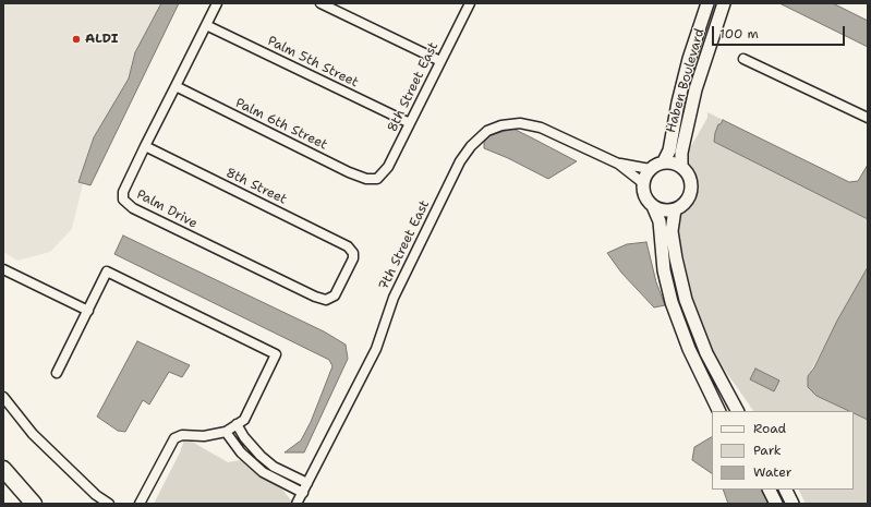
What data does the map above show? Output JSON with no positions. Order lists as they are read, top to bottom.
{
  "streets": {
    "street": [
      "Palm 5th Street",
      "Haben Boulevard",
      "8th Street East",
      "Palm 6th Street",
      "8th Street",
      "Palm Drive",
      "7th Street East"
    ]
  },
  "crossings": [
    ["Palm 5th Street", "8th Street East"],
    ["Palm 5th Street", "Palm Drive"],
    ["Haben Boulevard", "7th Street East"],
    ["8th Street East", "Palm 6th Street"],
    ["Palm 6th Street", "Palm Drive"],
    ["8th Street", "Palm Drive"]
  ],
  "places": ["ALDI"],
  "legend": ["Road", "Park", "Water"],
  "scale_bar": "100 m"
}
